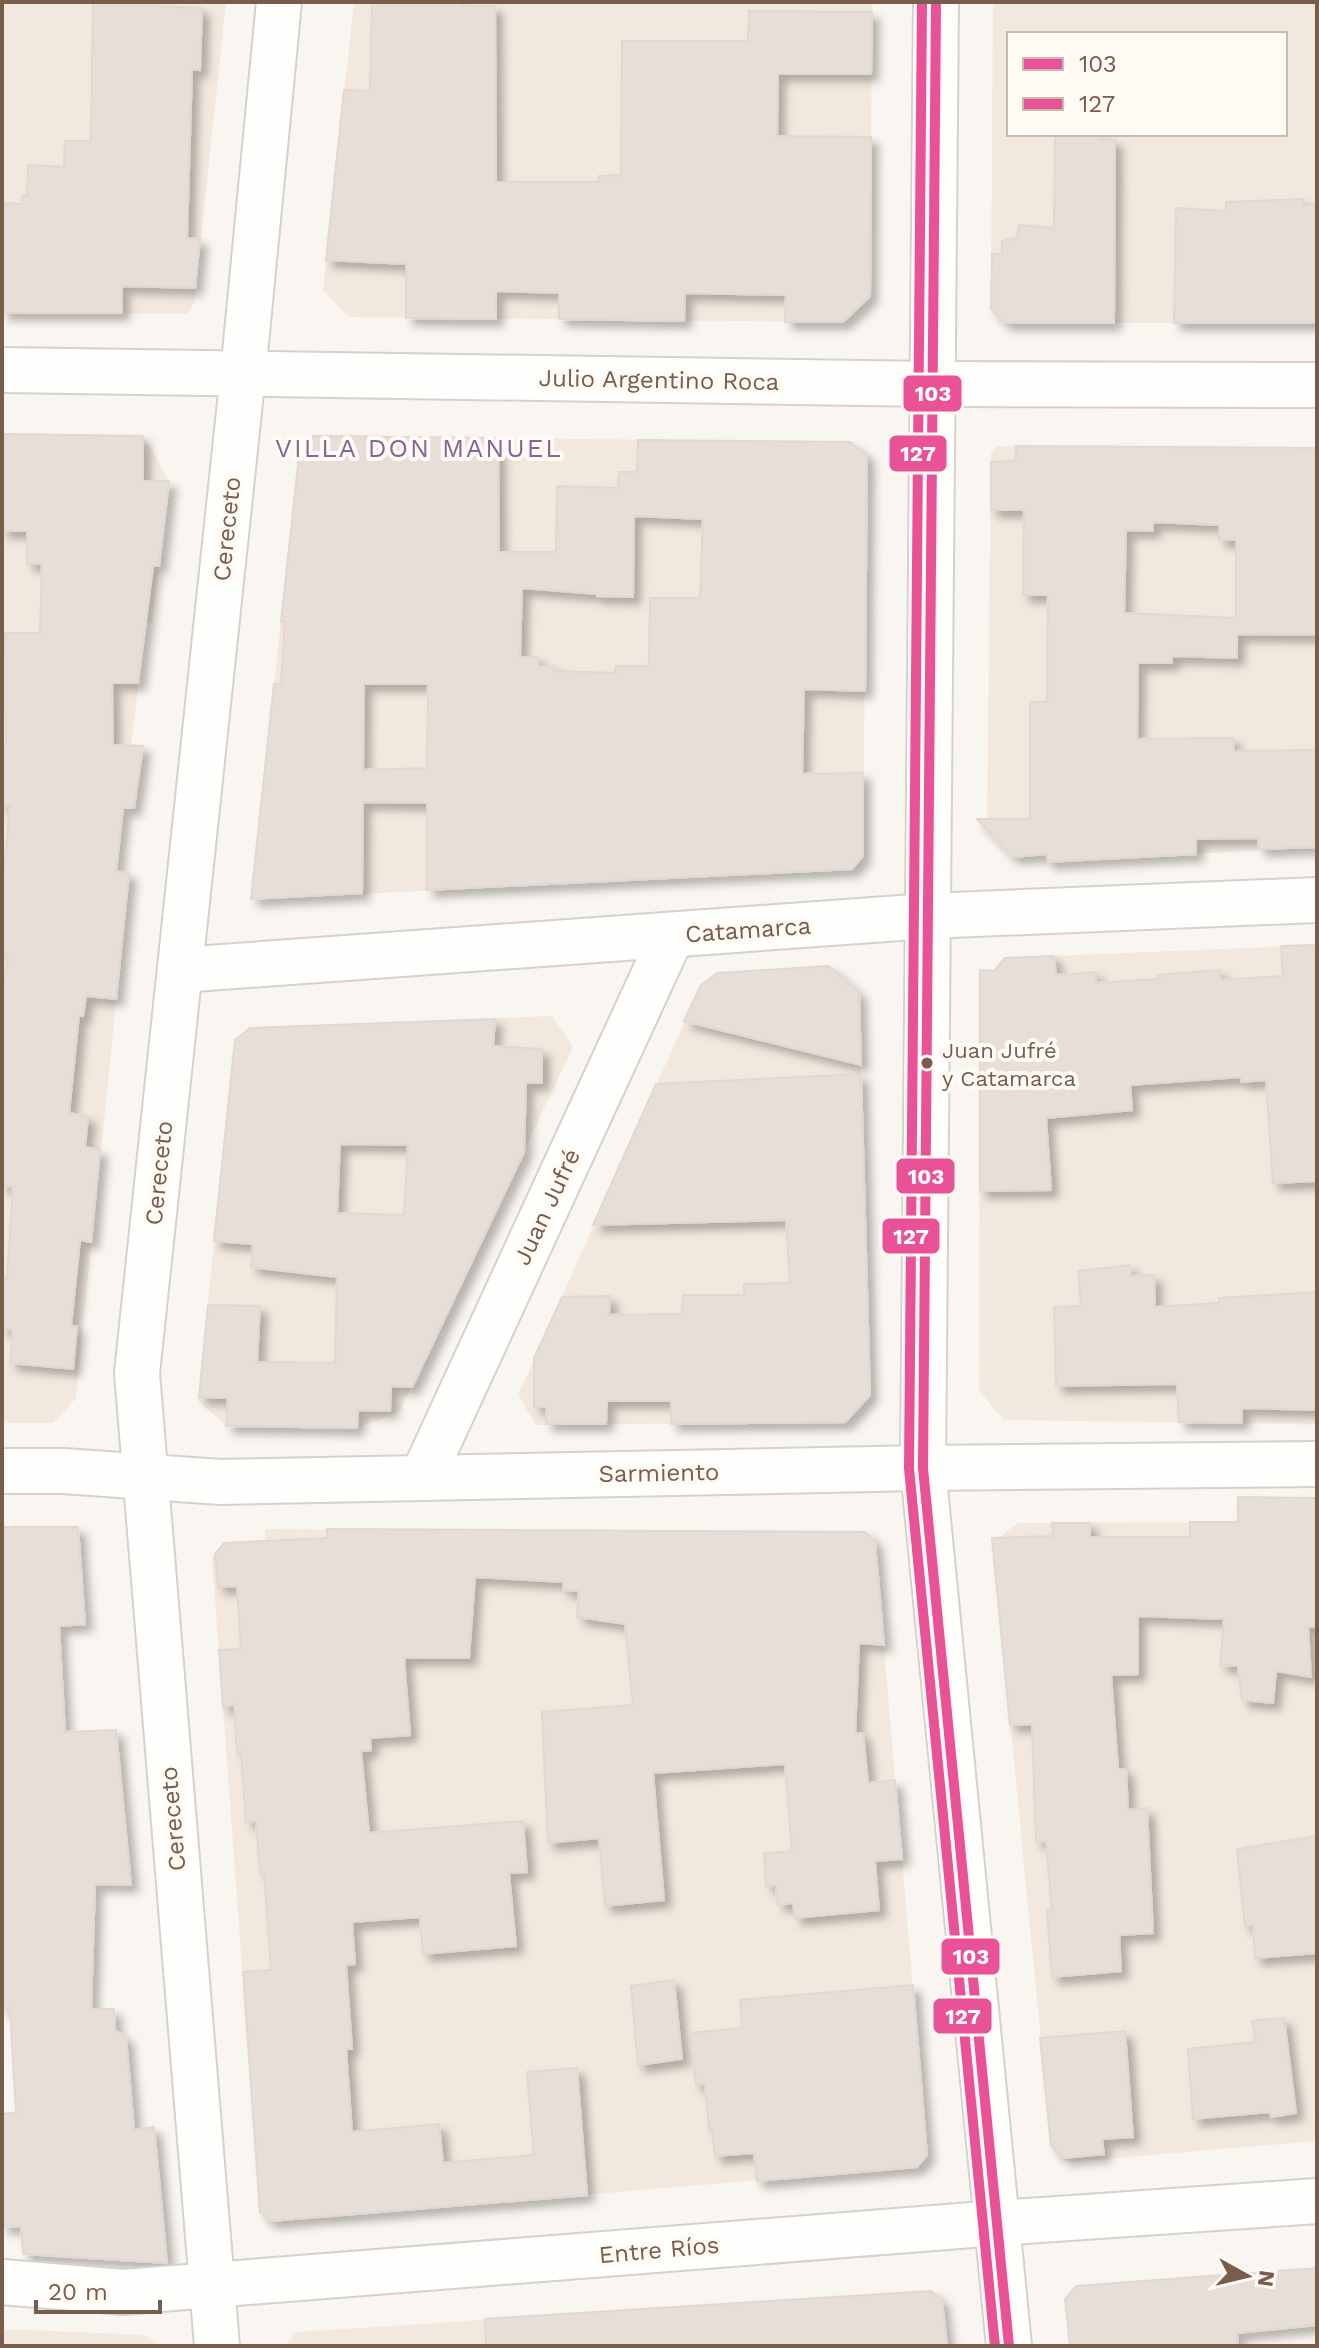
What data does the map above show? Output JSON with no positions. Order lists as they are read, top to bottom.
{
  "streets": {
    "street": [
      "Julio Argentino Roca",
      "Cereceto",
      "Catamarca",
      "Juan Jufré",
      "Sarmiento",
      "Entre Ríos"
    ]
  },
  "crossings": [
    ["Julio Argentino Roca", "Cereceto"],
    ["Cereceto", "Catamarca"],
    ["Cereceto", "Sarmiento"],
    ["Cereceto", "Entre Ríos"],
    ["Catamarca", "Juan Jufré"],
    ["Juan Jufré", "Sarmiento"]
  ],
  "districts": ["VILLA DON MANUEL"],
  "places": ["Juan Jufré y Catamarca"],
  "lines": ["transit line 103", "transit line 127"],
  "legend": ["103", "127"],
  "scale_bar": "20 m",
  "north": "right"
}
